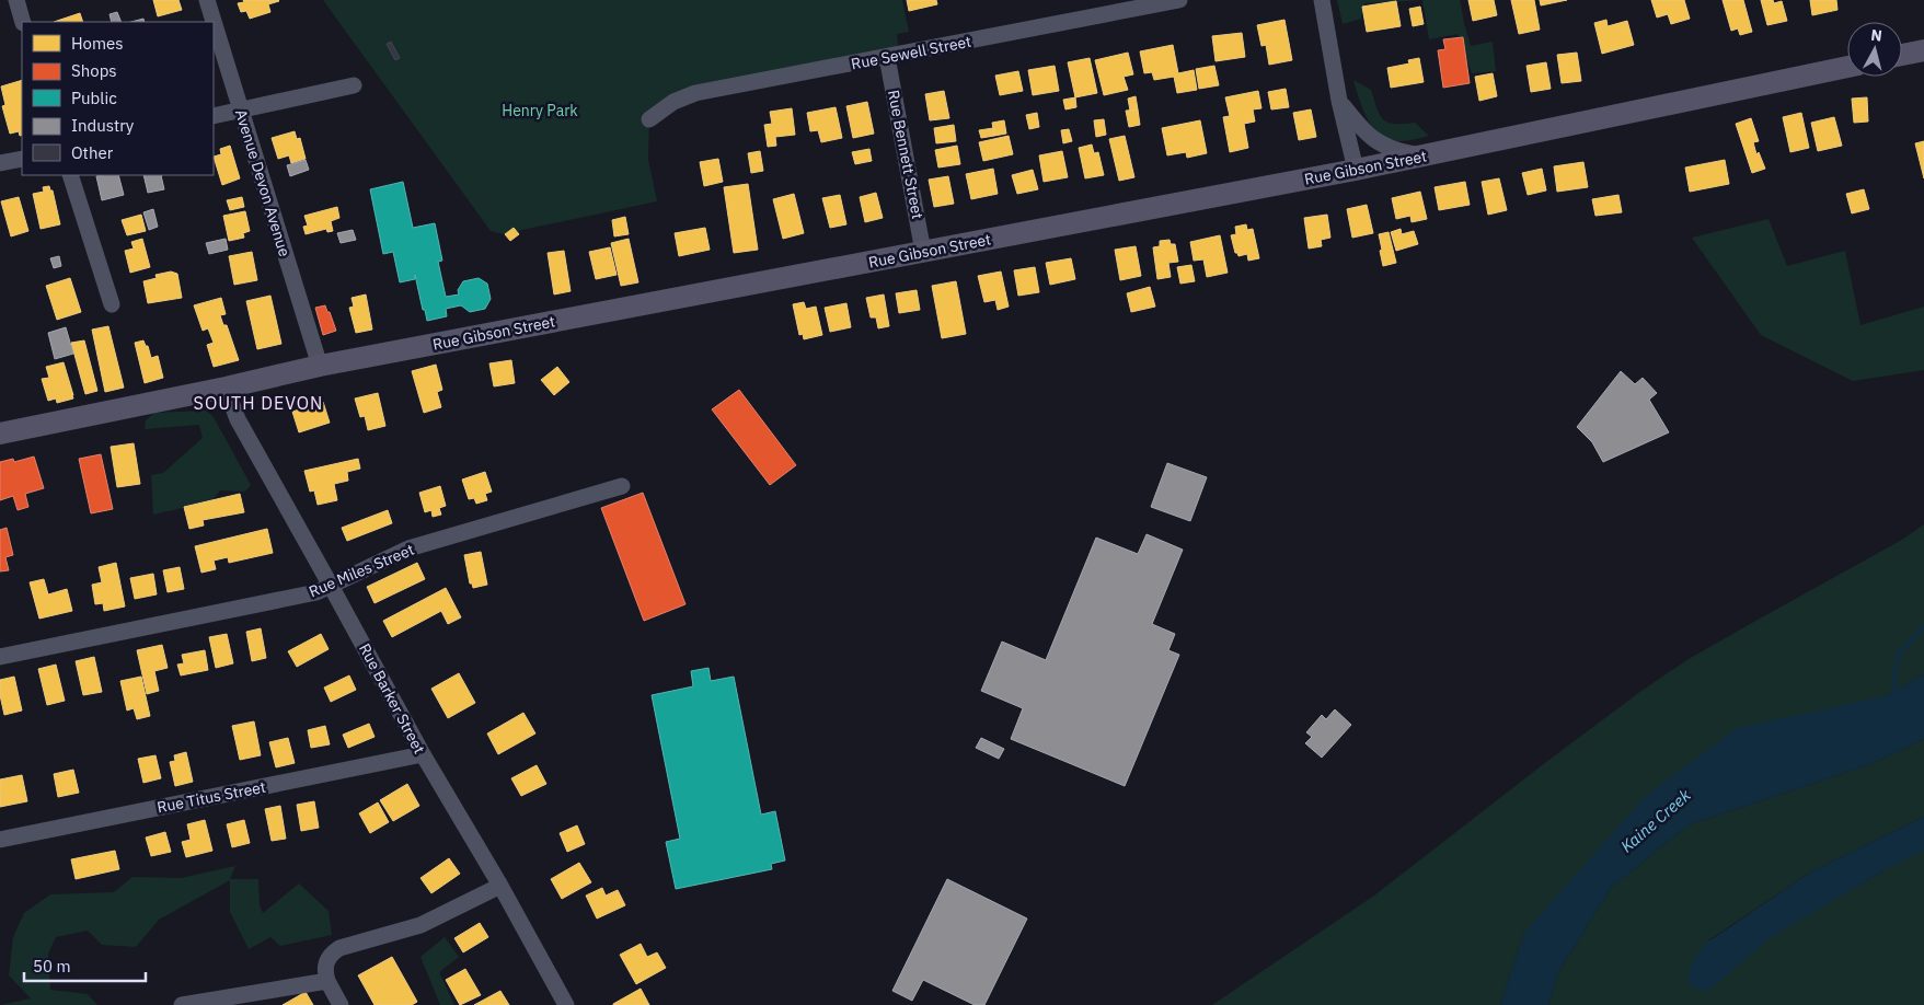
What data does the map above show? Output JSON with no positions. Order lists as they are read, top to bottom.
{
  "streets": {
    "main road": ["Rue Gibson Street"],
    "street": [
      "Rue Sewell Street",
      "Rue Bennett Street",
      "Avenue Devon Avenue",
      "Rue Miles Street",
      "Rue Barker Street",
      "Rue Titus Street"
    ]
  },
  "crossings": [
    ["Rue Sewell Street", "Rue Bennett Street"],
    ["Rue Bennett Street", "Rue Gibson Street"],
    ["Rue Gibson Street", "Avenue Devon Avenue"],
    ["Rue Gibson Street", "Rue Barker Street"],
    ["Rue Miles Street", "Rue Barker Street"],
    ["Rue Barker Street", "Rue Titus Street"]
  ],
  "districts": ["SOUTH DEVON"],
  "water": ["Kaine Creek"],
  "parks": ["Henry Park"],
  "legend": [
    "Homes",
    "Shops",
    "Public",
    "Industry",
    "Other"
  ],
  "scale_bar": "50 m",
  "north": "top"
}
